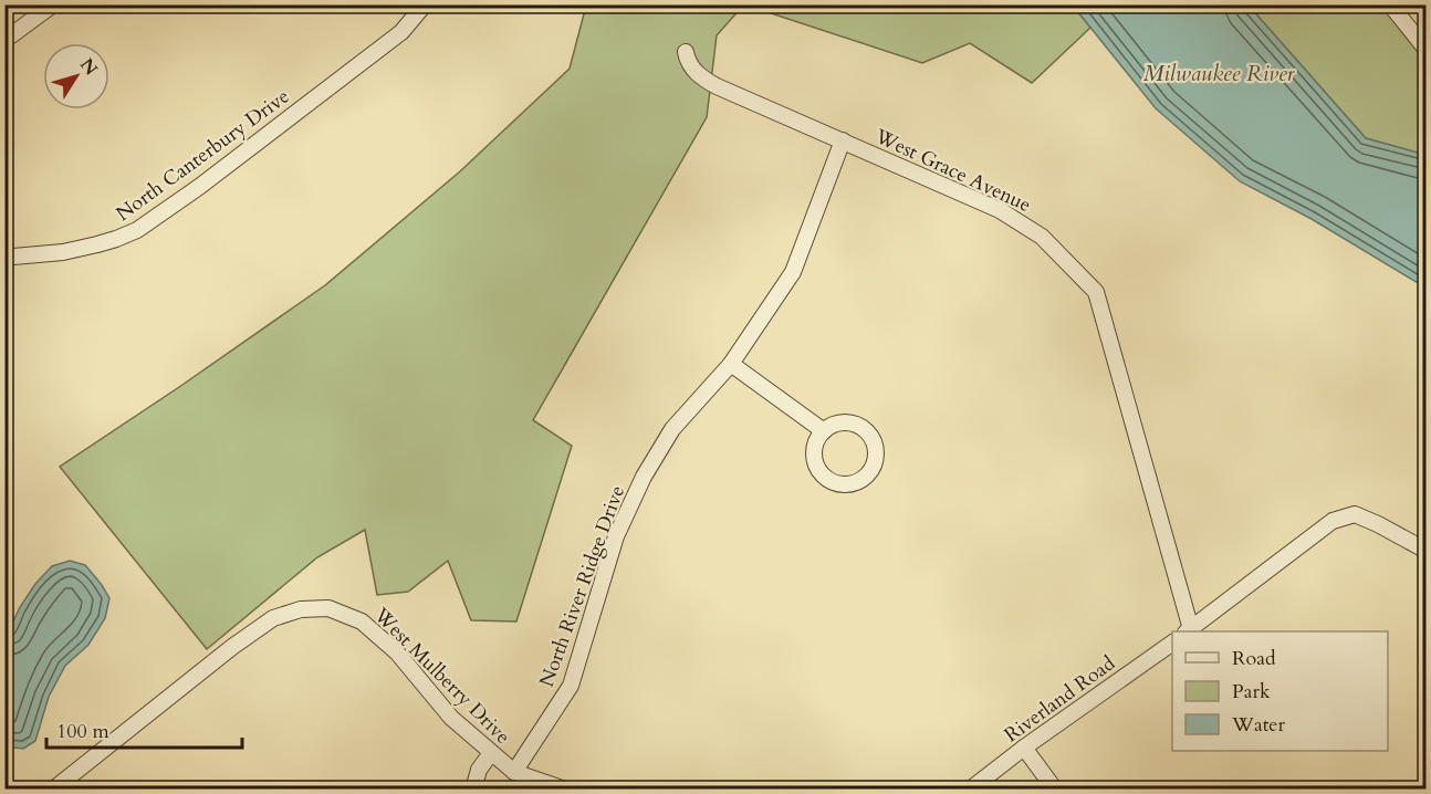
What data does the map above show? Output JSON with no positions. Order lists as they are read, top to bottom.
{
  "streets": {
    "street": [
      "North Canterbury Drive",
      "West Grace Avenue",
      "North River Ridge Drive",
      "West Mulberry Drive",
      "Riverland Road"
    ]
  },
  "crossings": [
    ["West Grace Avenue", "North River Ridge Drive"],
    ["North River Ridge Drive", "West Mulberry Drive"]
  ],
  "water": ["Milwaukee River"],
  "legend": ["Road", "Park", "Water"],
  "scale_bar": "100 m",
  "north": "top right"
}
